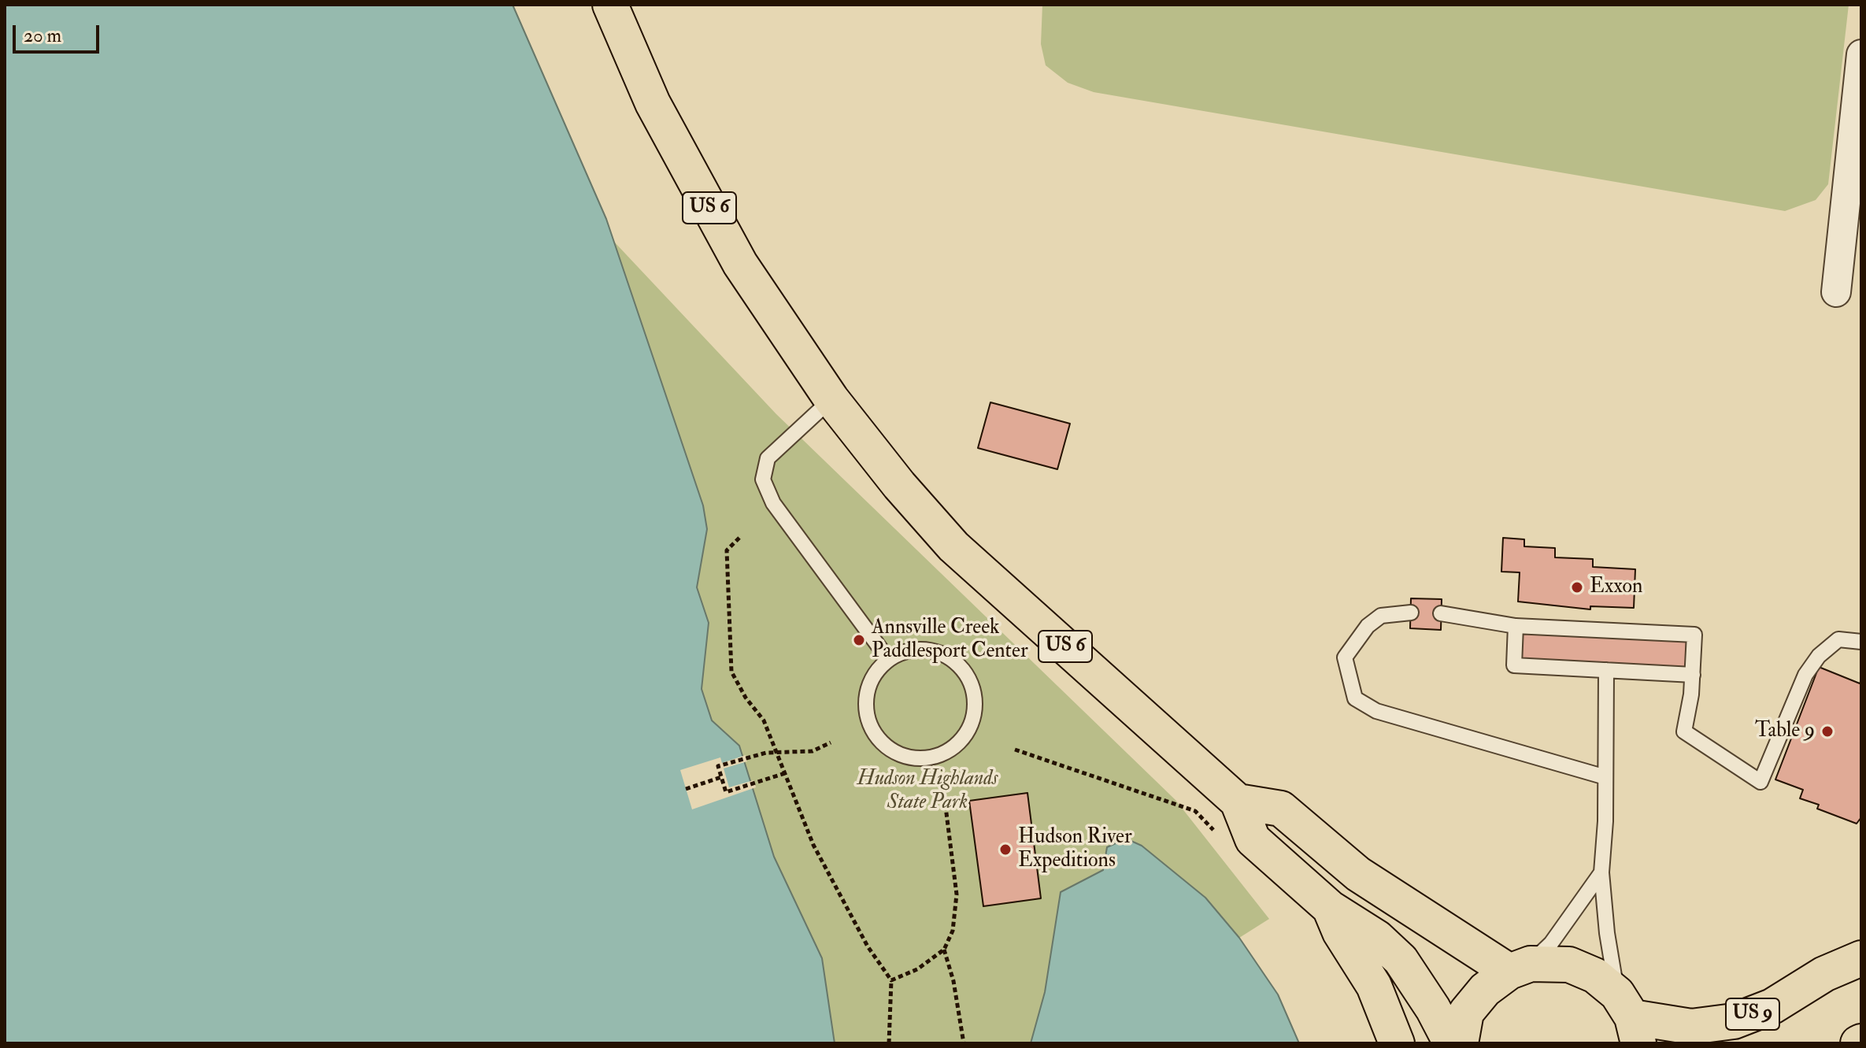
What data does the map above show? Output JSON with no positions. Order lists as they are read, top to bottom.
{
  "streets": {
    "highway": ["US 6", "US 9"]
  },
  "parks": ["Hudson Highlands State Park"],
  "places": [
    "Exxon",
    "Annsville Creek Paddlesport Center",
    "Table 9",
    "Hudson River Expeditions"
  ],
  "scale_bar": "20 m"
}
